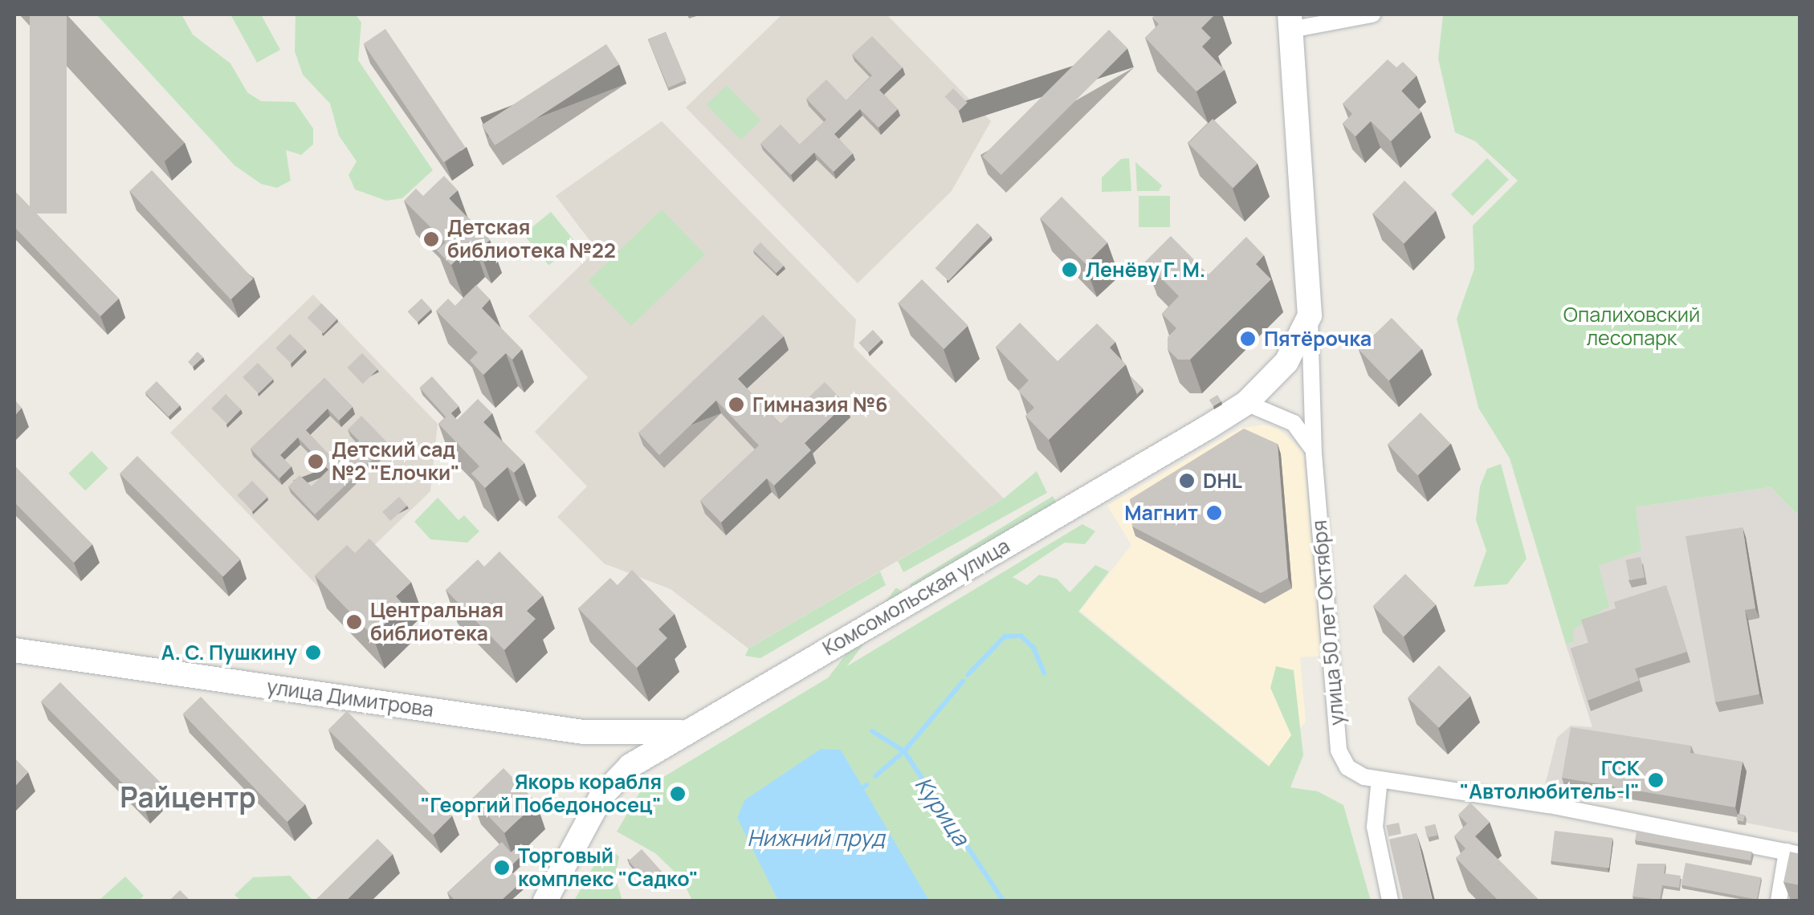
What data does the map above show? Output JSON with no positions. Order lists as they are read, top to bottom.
{
  "streets": {
    "street": ["Комсомольская улица", "улица 50 лет Октября", "улица Димитрова"]
  },
  "crossings": [
    ["Комсомольская улица", "улица 50 лет Октября"],
    ["Комсомольская улица", "улица Димитрова"]
  ],
  "districts": ["Райцентр"],
  "water": ["Курица", "Нижний пруд"],
  "parks": ["Опалиховский лесопарк"],
  "places": [
    "Детская библиотека №22",
    "Ленёву Г. М.",
    "Пятёрочка",
    "Гимназия №6",
    "Детский сад №2 \"Елочки\"",
    "DHL",
    "Магнит",
    "Центральная библиотека",
    "А. С. Пушкину",
    "ГСК \"Автолюбитель-I\"",
    "Якорь корабля \"Георгий Победоносец\"",
    "Торговый комплекс \"Садко\""
  ]
}
